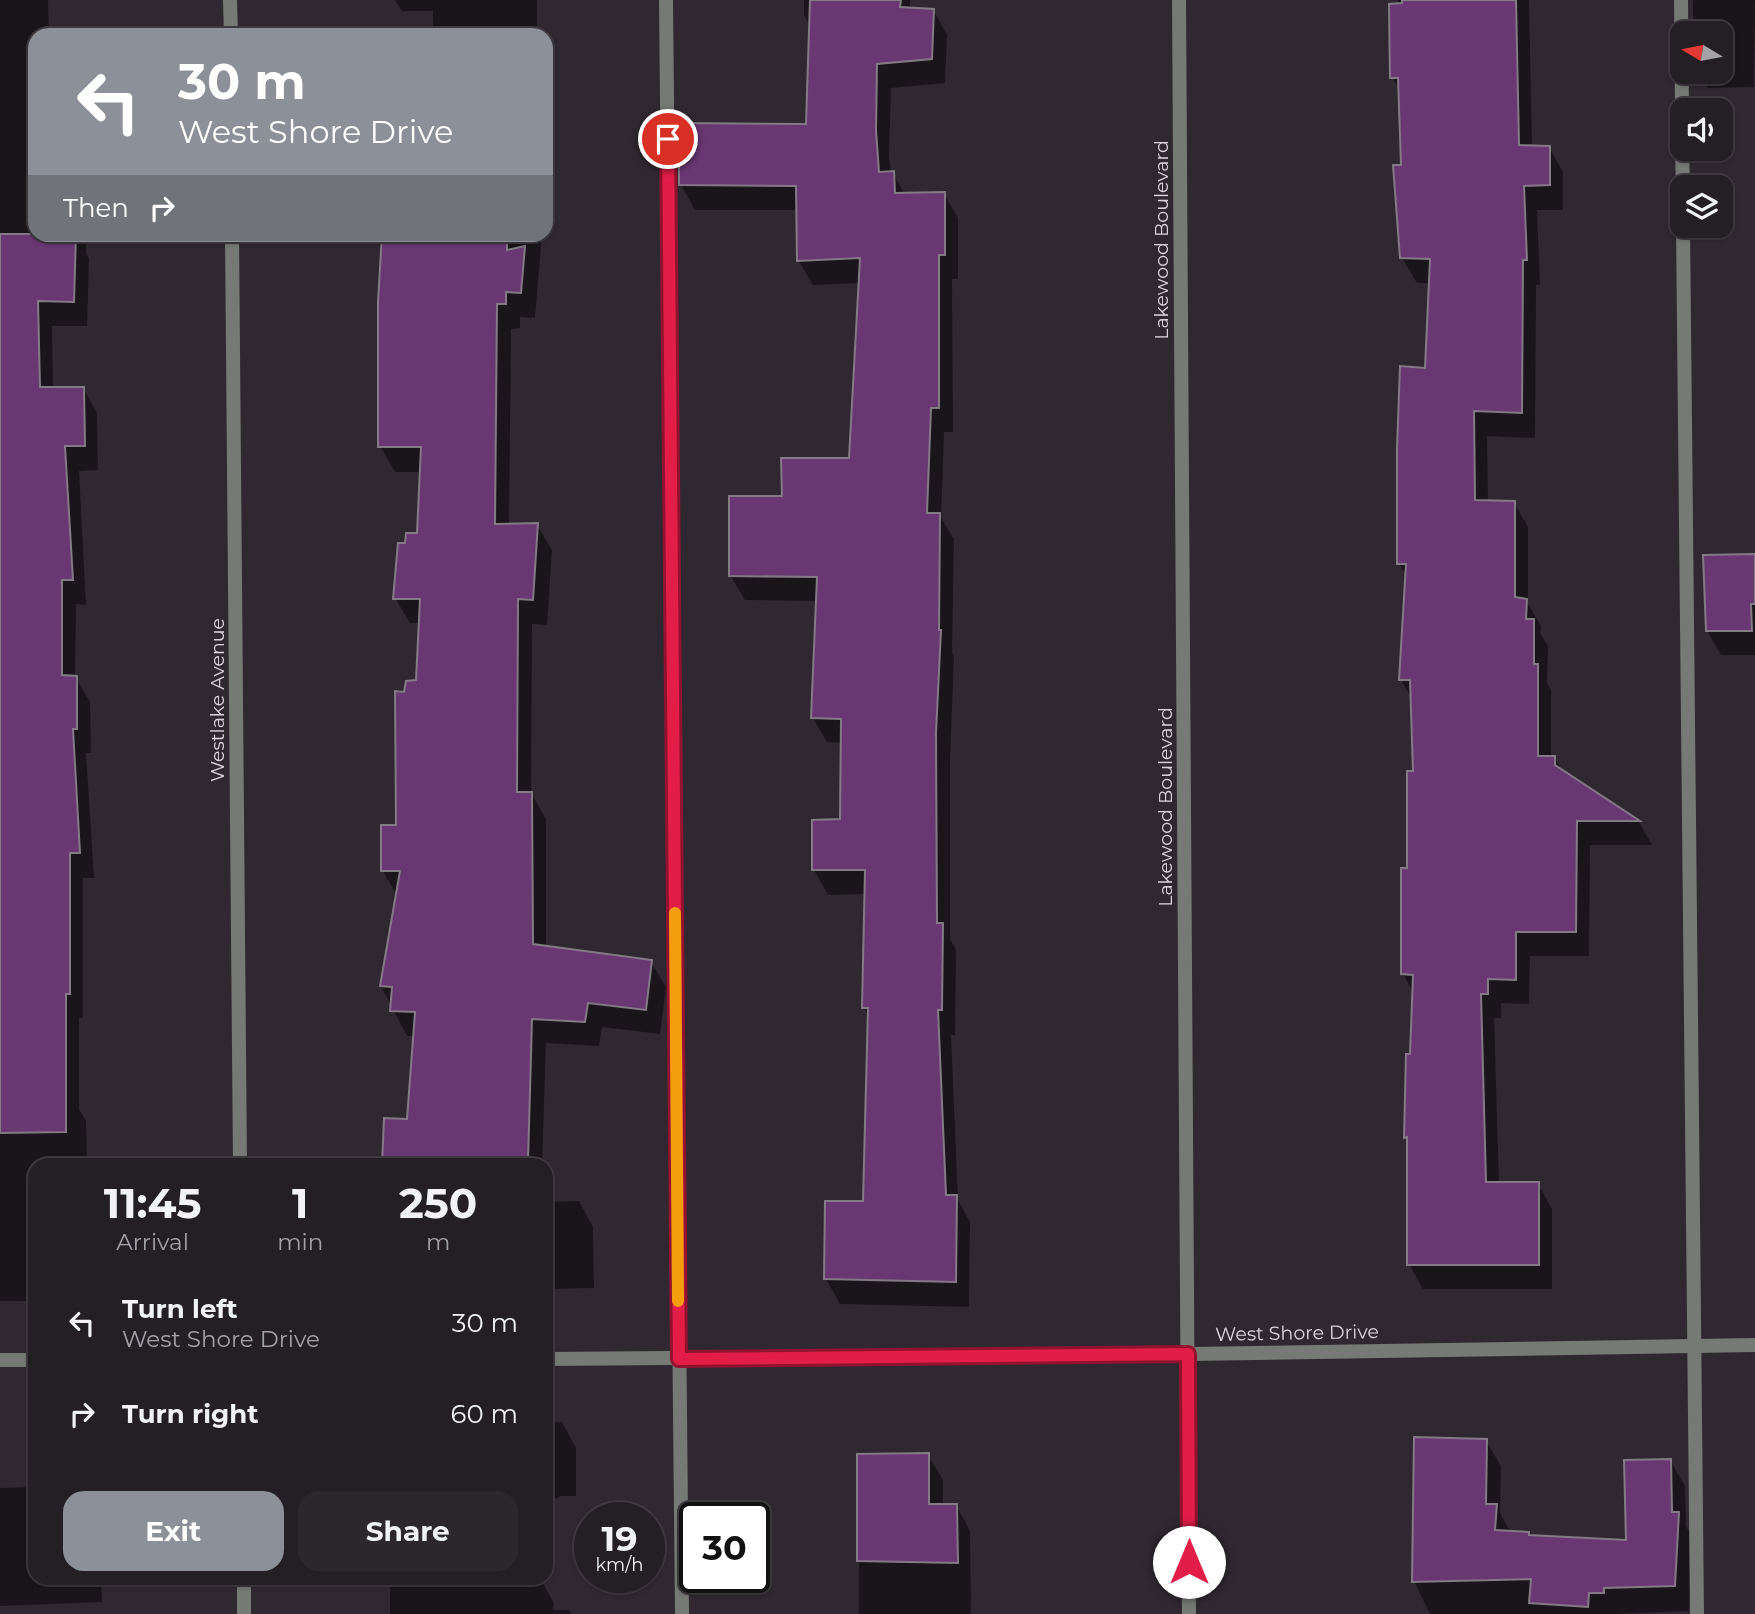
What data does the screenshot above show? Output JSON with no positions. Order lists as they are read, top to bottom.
{
  "streets": {
    "street": ["Lakewood Boulevard", "Westlake Avenue", "West Shore Drive"]
  },
  "crossings": [
    ["Lakewood Boulevard", "West Shore Drive"]
  ],
  "north": "left",
  "page": {
    "turn": ["30 m", "West Shore Drive"],
    "then": "Then",
    "eta": [
      "11:45",
      "Arrival",
      "1",
      "min",
      "250",
      "m"
    ],
    "list": [
      {
        "name": "Turn left",
        "note": "West Shore Drive",
        "value": "30 m"
      },
      {
        "name": "Turn right",
        "value": "60 m"
      }
    ],
    "buttons": ["Exit", "Share"],
    "speed": "19 km/h",
    "limit": "30"
  }
}
